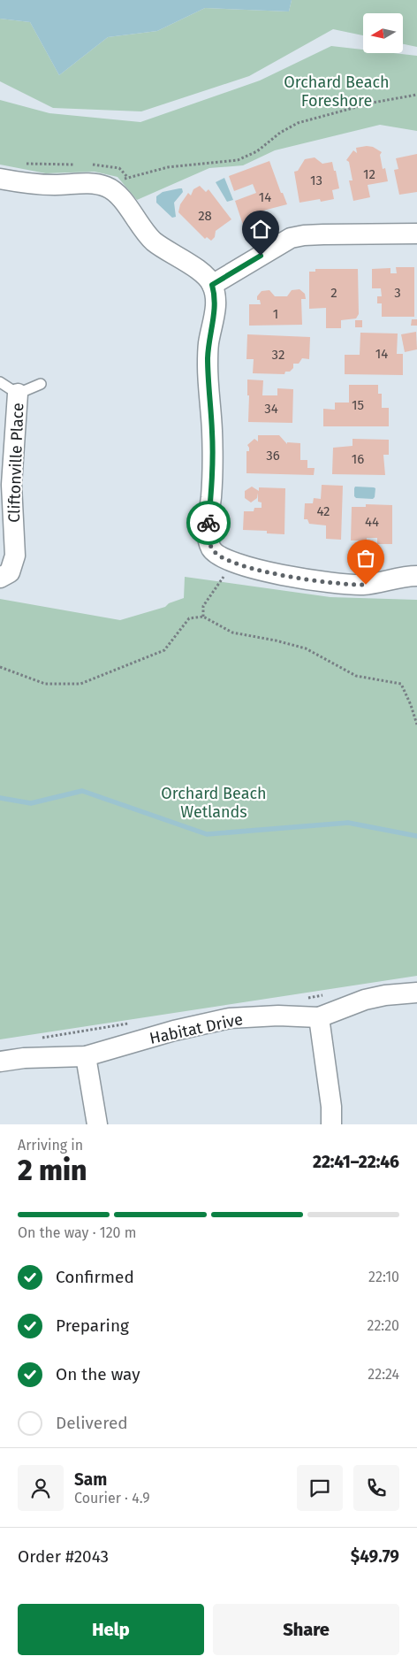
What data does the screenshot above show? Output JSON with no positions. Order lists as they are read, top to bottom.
{
  "streets": {
    "street": ["Cliftonville Place", "Habitat Drive"]
  },
  "parks": ["Orchard Beach Foreshore", "Orchard Beach Wetlands"],
  "house_numbers": [
    "12",
    "13",
    "14",
    "28",
    "2",
    "3",
    "1",
    "14",
    "32",
    "15",
    "34",
    "36",
    "16",
    "42",
    "44"
  ],
  "north": "left",
  "page": {
    "heading": ["2 min", "Arriving in", "22:41–22:46"],
    "panel": [
      "Sam",
      "Courier · 4.9",
      "Order #2043",
      "$49.79"
    ],
    "bar": "On the way · 120 m",
    "list": [
      ["Confirmed", "22:10"],
      ["Preparing", "22:20"],
      ["On the way", "22:24"],
      "Delivered"
    ],
    "buttons": ["Help", "Share"]
  }
}
